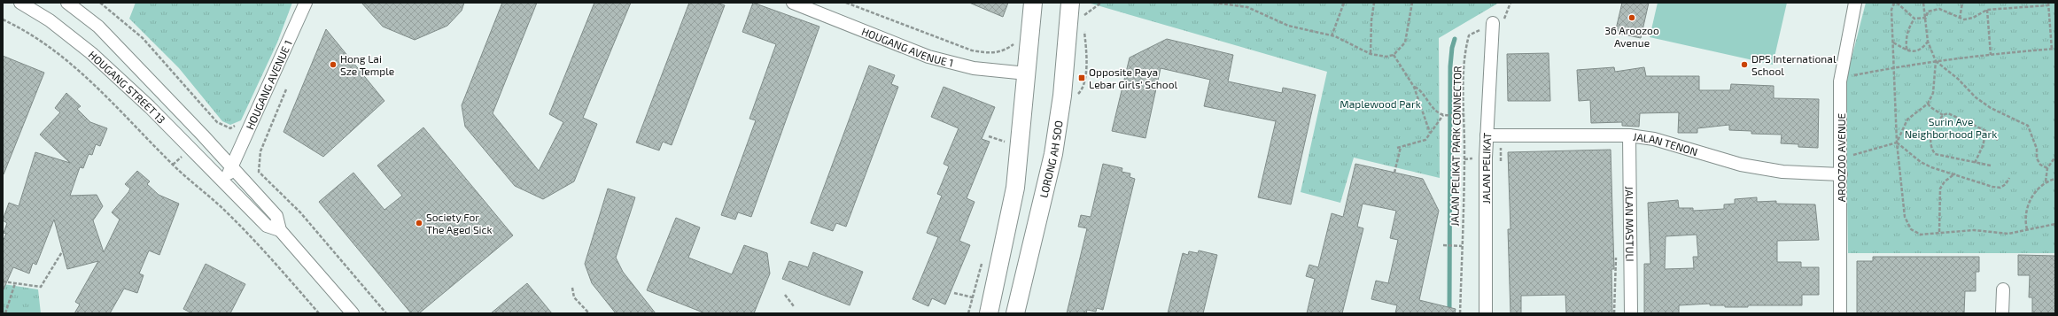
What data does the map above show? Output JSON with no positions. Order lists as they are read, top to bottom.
{
  "streets": {
    "main road": ["LORONG AH SOO"],
    "street": [
      "HOUGANG AVENUE 1",
      "HOUGANG STREET 13",
      "JALAN TENON",
      "AROOZOO AVENUE",
      "JALAN PELIKAT",
      "JALAN MASTULI"
    ],
    "path": ["JALAN PELIKAT PARK CONNECTOR"]
  },
  "crossings": [
    ["HOUGANG AVENUE 1", "HOUGANG STREET 13"],
    ["JALAN TENON", "AROOZOO AVENUE"],
    ["JALAN TENON", "JALAN PELIKAT"],
    ["JALAN TENON", "JALAN MASTULI"],
    ["JALAN PELIKAT PARK CONNECTOR", "JALAN PELIKAT"]
  ],
  "parks": ["Maplewood Park", "Surin Ave Neighborhood Park"],
  "places": {
    "other": [
      "36 Aroozoo Avenue",
      "Hong Lai Sze Temple",
      "DPS International School",
      "Society For The Aged Sick"
    ],
    "transit": ["Opposite Paya Lebar Girls' School"]
  }
}
